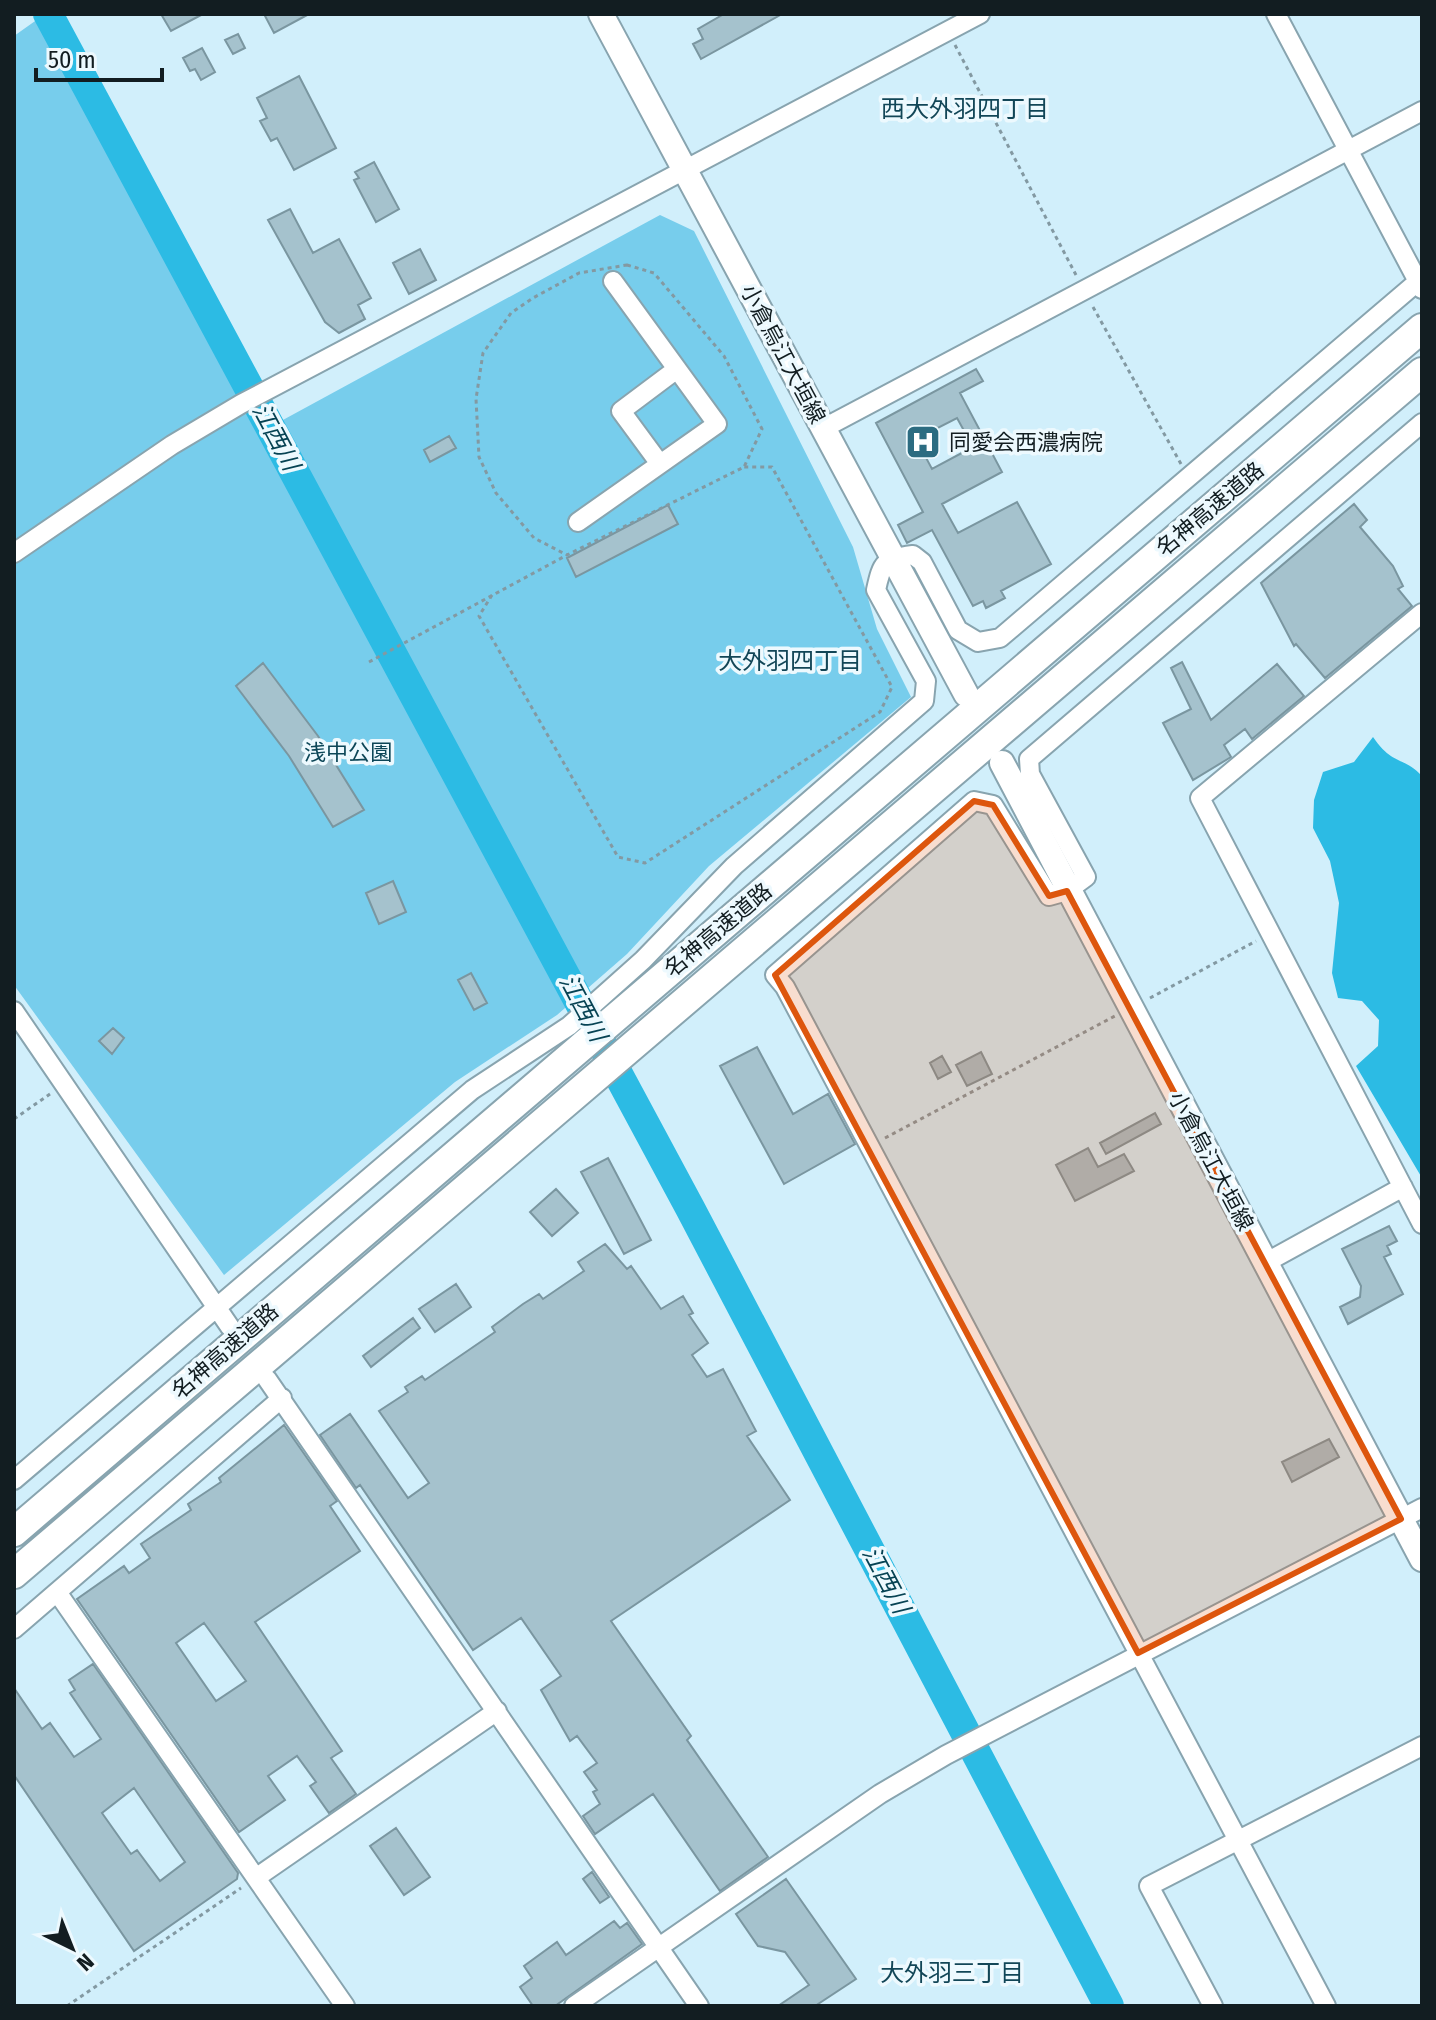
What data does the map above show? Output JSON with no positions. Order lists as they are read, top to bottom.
{
  "streets": {
    "highway": ["名神高速道路"],
    "main road": ["小倉烏江大垣線"]
  },
  "districts": ["西大外羽四丁目", "大外羽四丁目", "大外羽三丁目"],
  "water": ["江西川"],
  "parks": ["浅中公園"],
  "places": {
    "hospital": ["同愛会西濃病院"]
  },
  "scale_bar": "50 m",
  "north": "bottom right"
}
